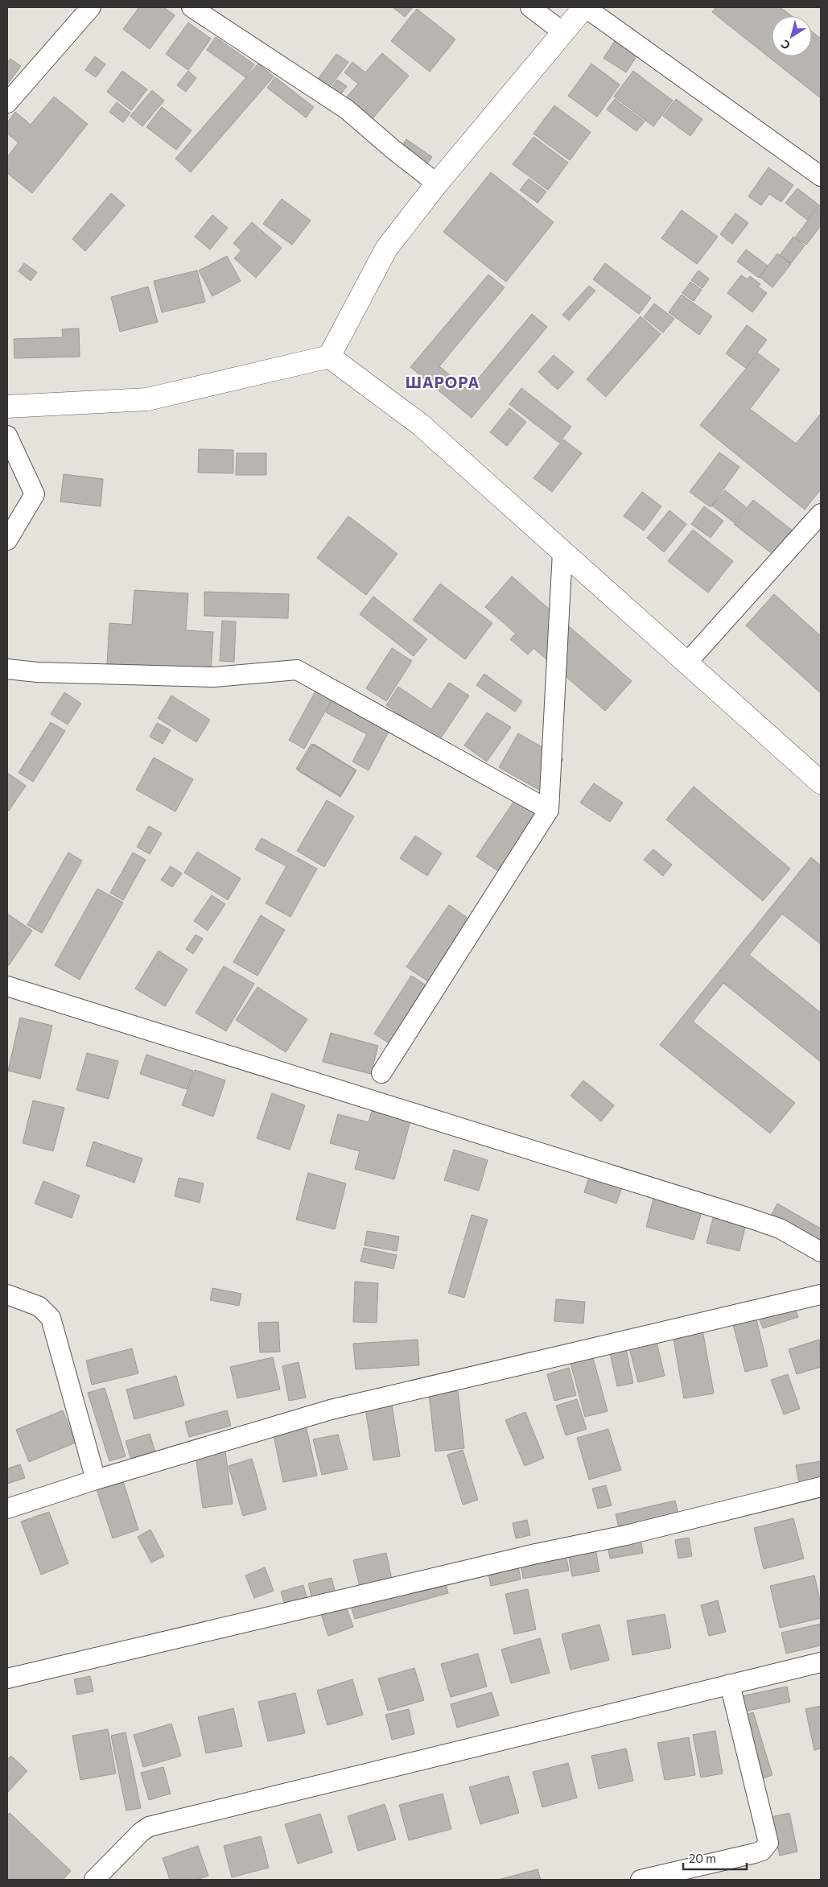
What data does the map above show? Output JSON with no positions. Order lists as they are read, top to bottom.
{
  "districts": ["ШАРОРА"],
  "scale_bar": "20 m",
  "north": "bottom left"
}
